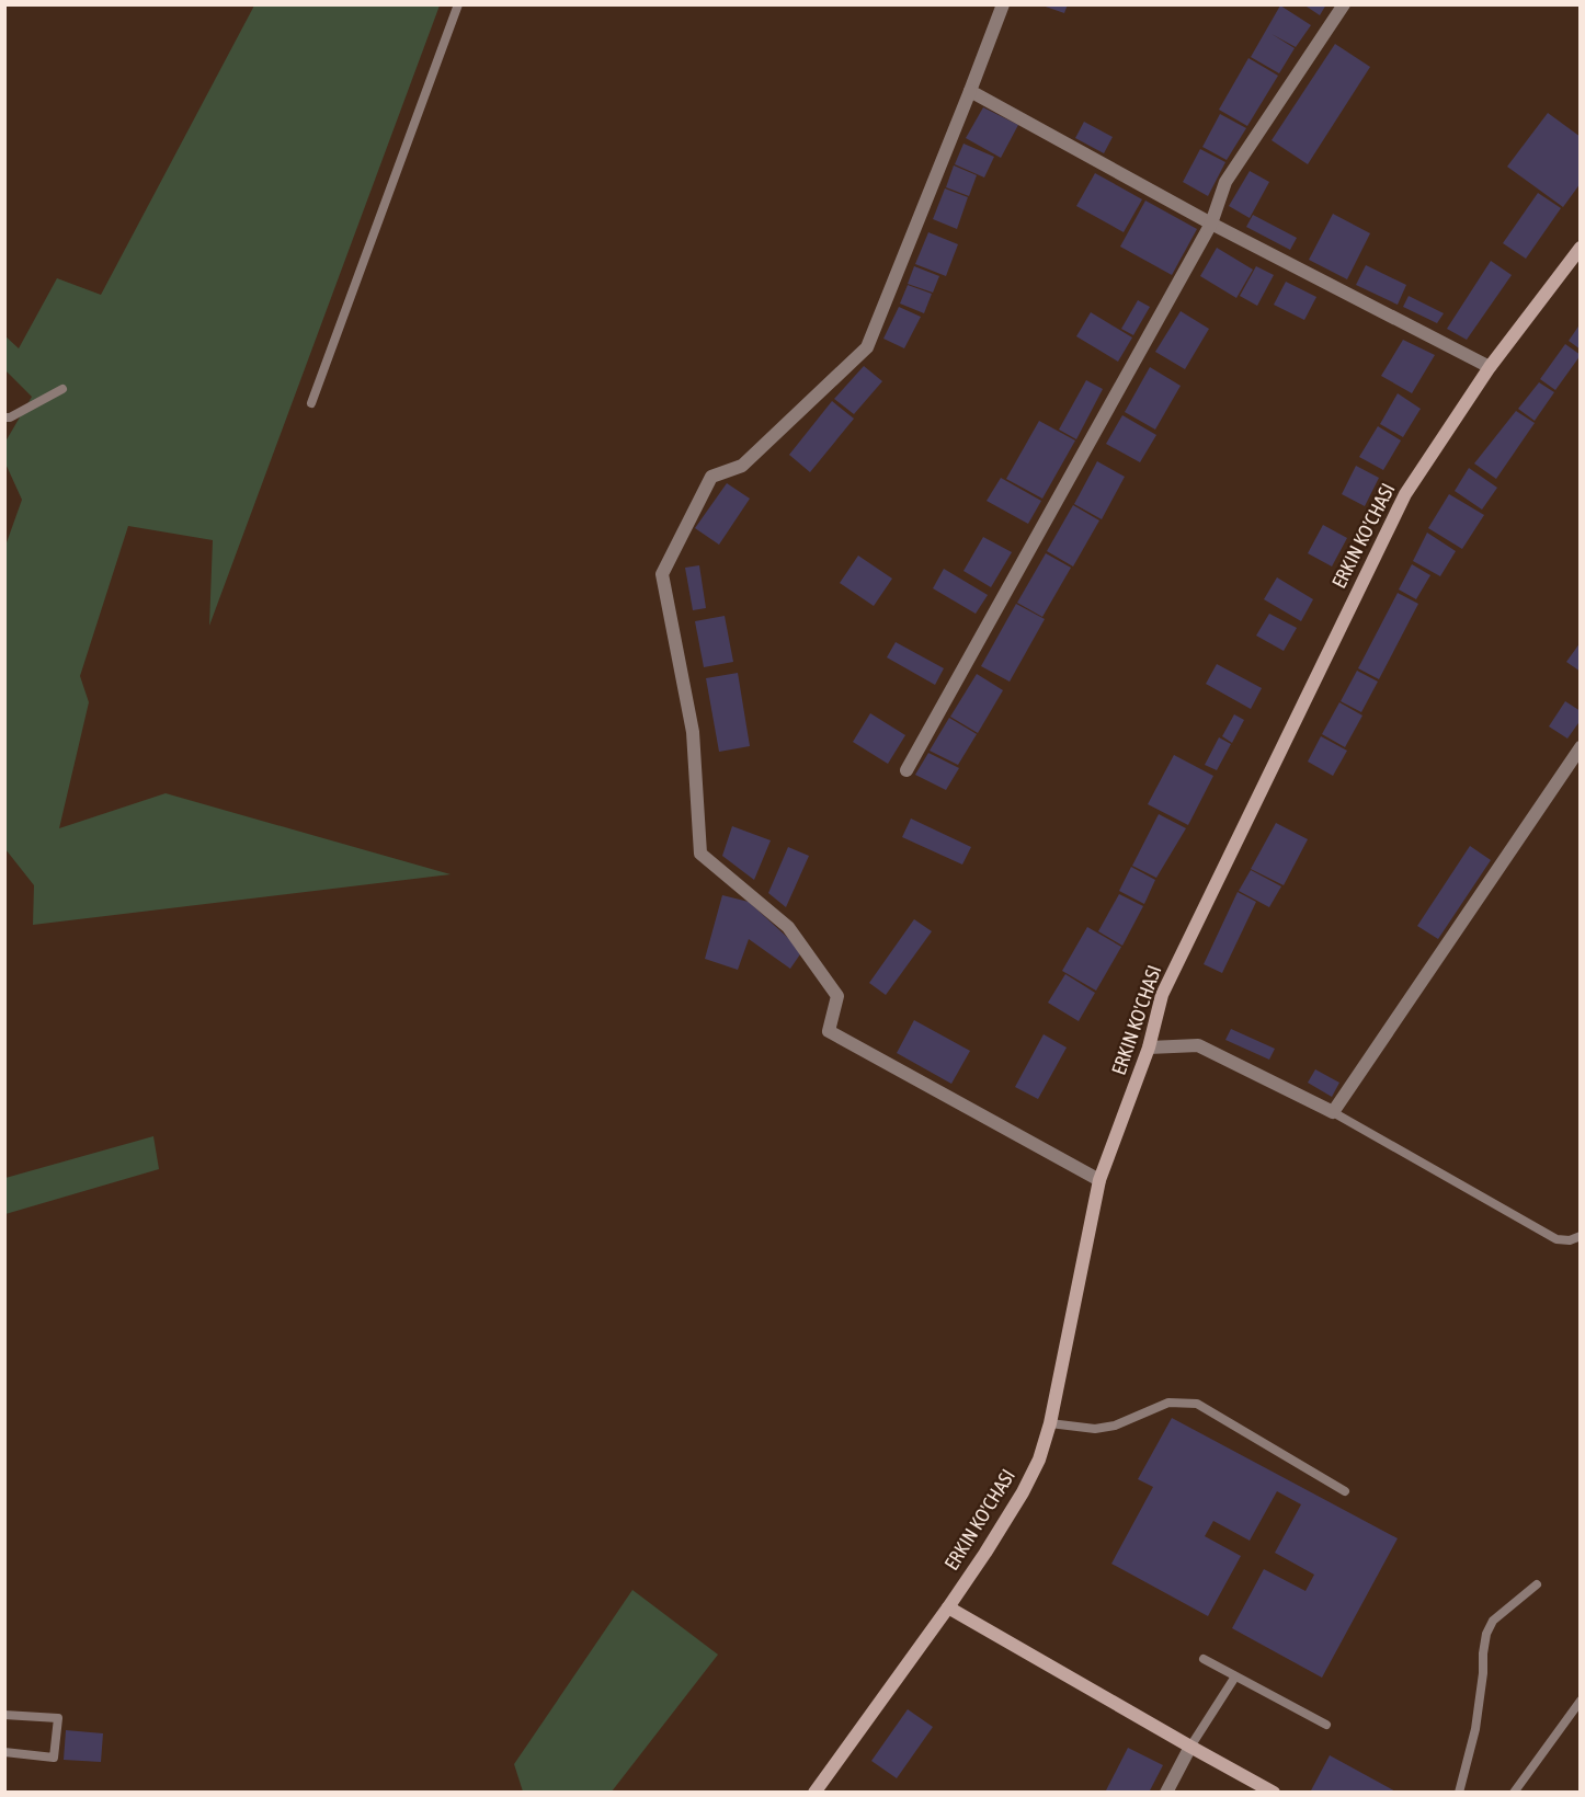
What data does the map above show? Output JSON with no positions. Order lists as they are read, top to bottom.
{
  "streets": {
    "main road": ["ERKIN KO'CHASI"]
  }
}
